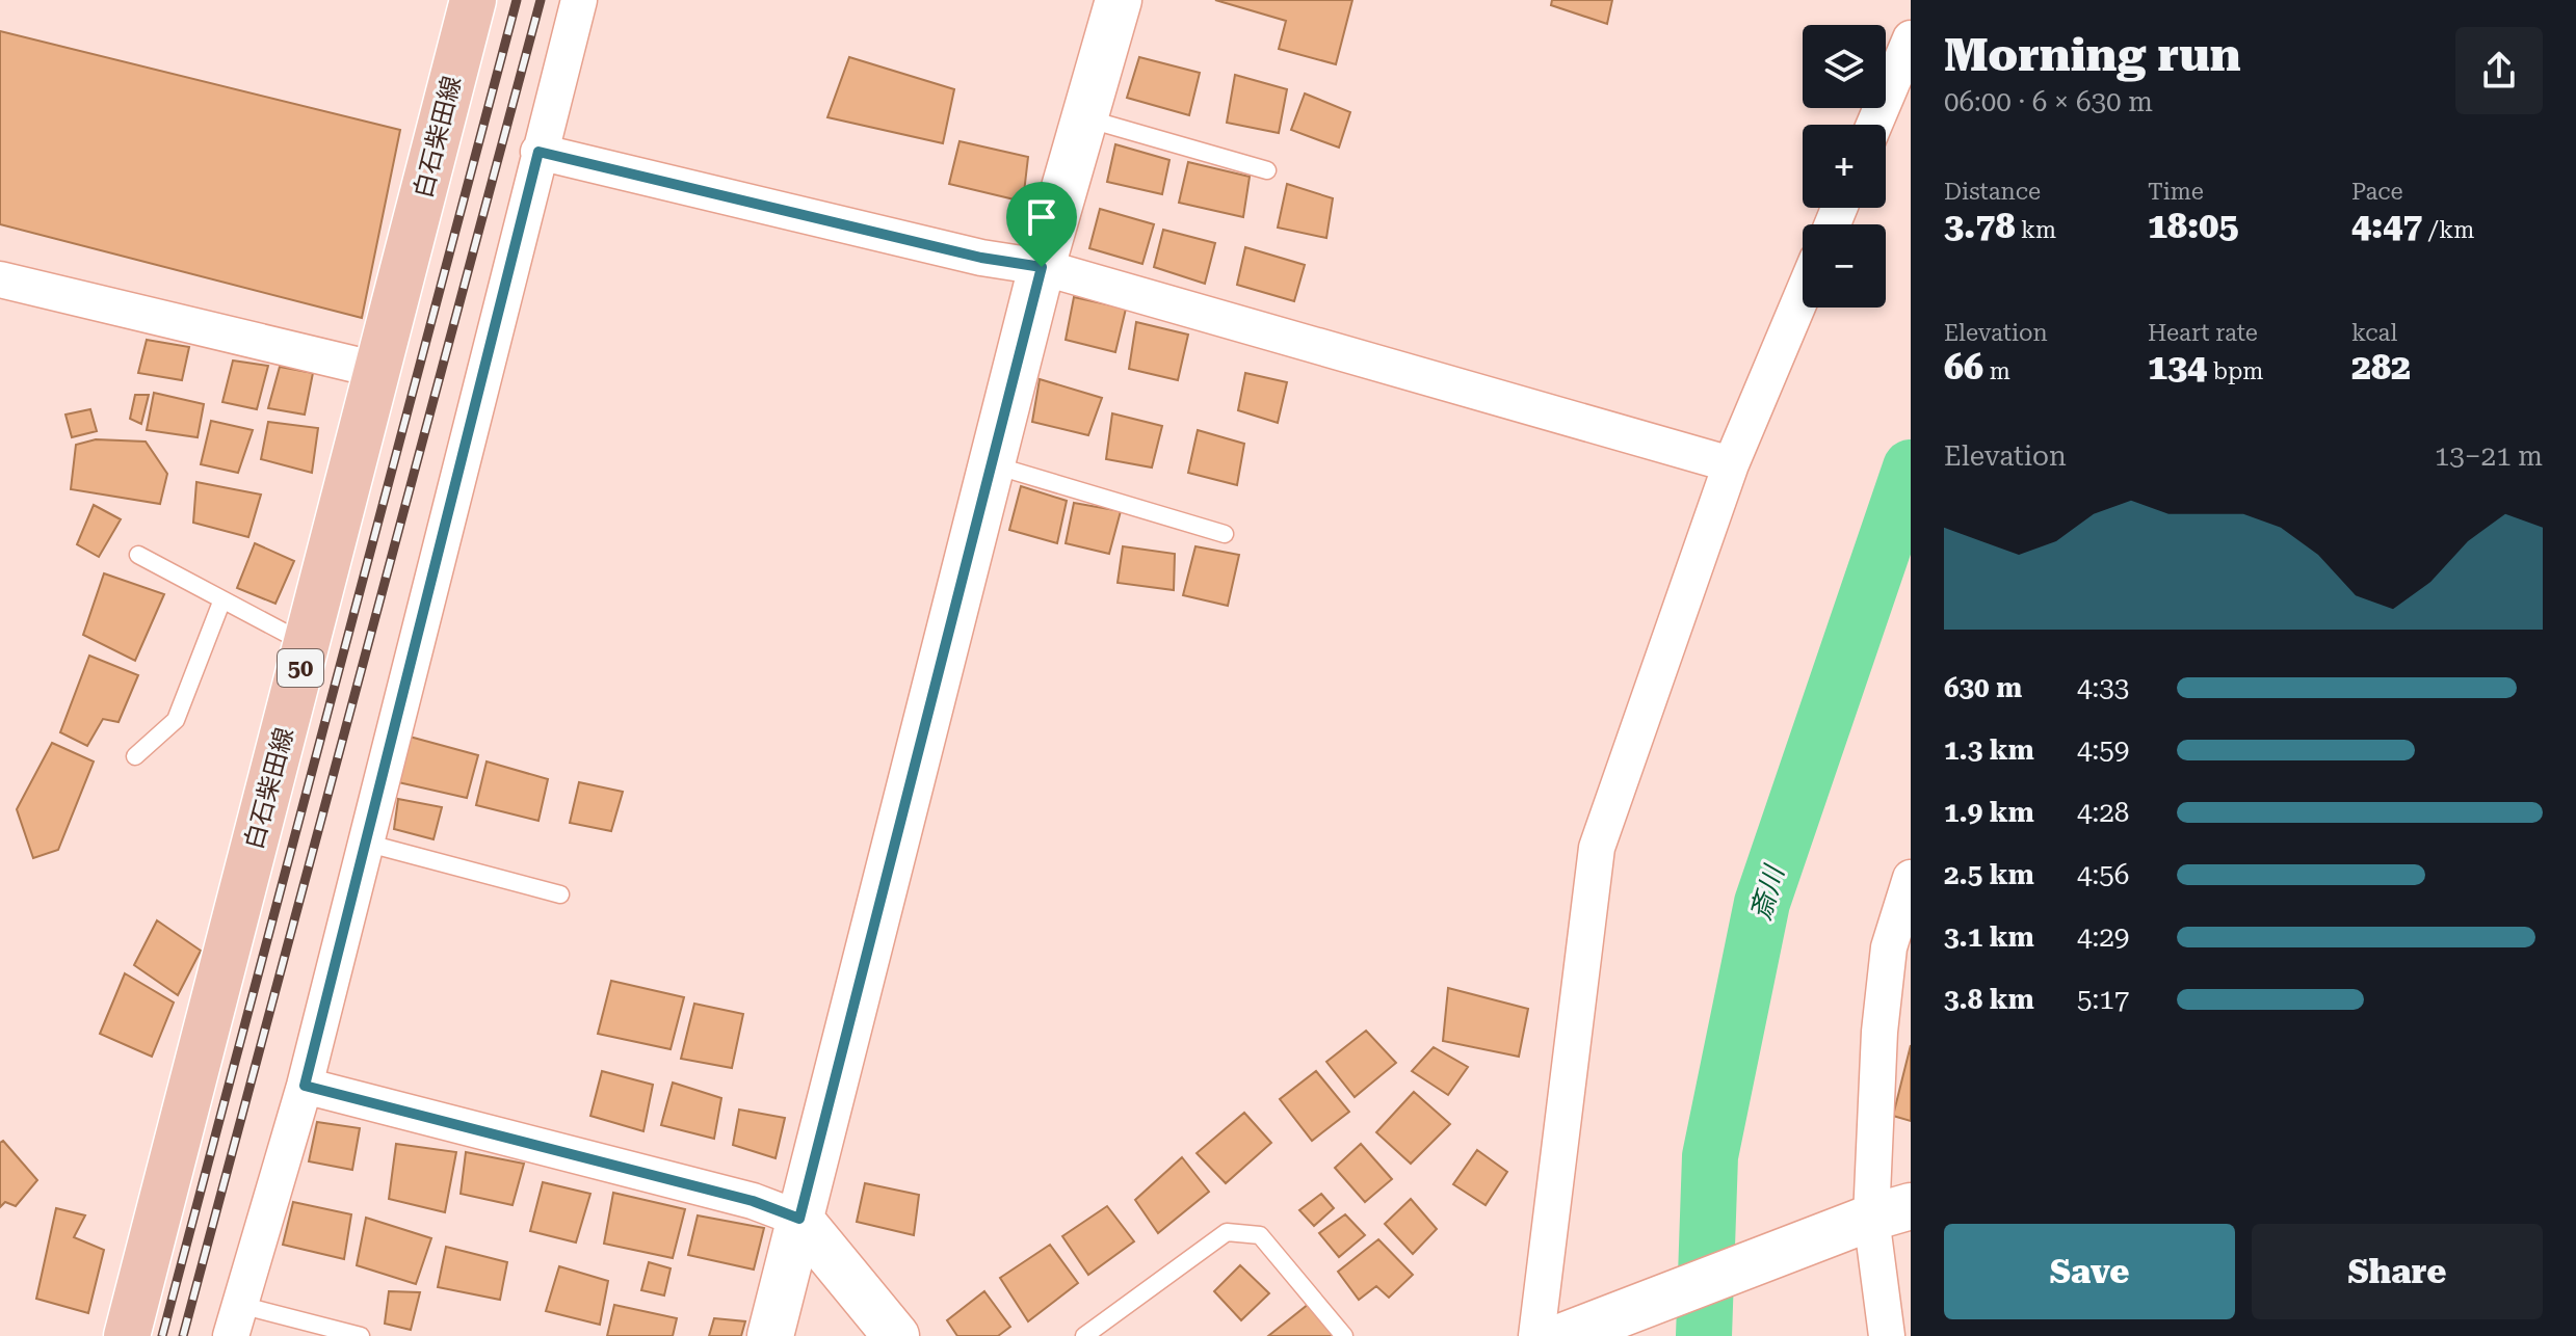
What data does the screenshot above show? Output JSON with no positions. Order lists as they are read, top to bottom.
{
  "streets": {
    "main road": ["白石柴田線", "50"]
  },
  "water": ["斎川"],
  "page": {
    "heading": ["Morning run", "06:00 · 6 × 630 m"],
    "map_buttons": ["+", "−"],
    "stats": [
      ["Distance", "3.78 km"],
      ["Time", "18:05"],
      ["Pace", "4:47 /km"],
      ["Elevation", "66 m"],
      ["Heart rate", "134 bpm"],
      ["kcal", "282"]
    ],
    "chart": ["Elevation", "13–21 m"],
    "list": [
      {
        "name": "630 m",
        "note": "4:33"
      },
      {
        "name": "1.3 km",
        "note": "4:59"
      },
      {
        "name": "1.9 km",
        "note": "4:28"
      },
      {
        "name": "2.5 km",
        "note": "4:56"
      },
      {
        "name": "3.1 km",
        "note": "4:29"
      },
      {
        "name": "3.8 km",
        "note": "5:17"
      }
    ],
    "buttons": ["Save", "Share"]
  }
}
